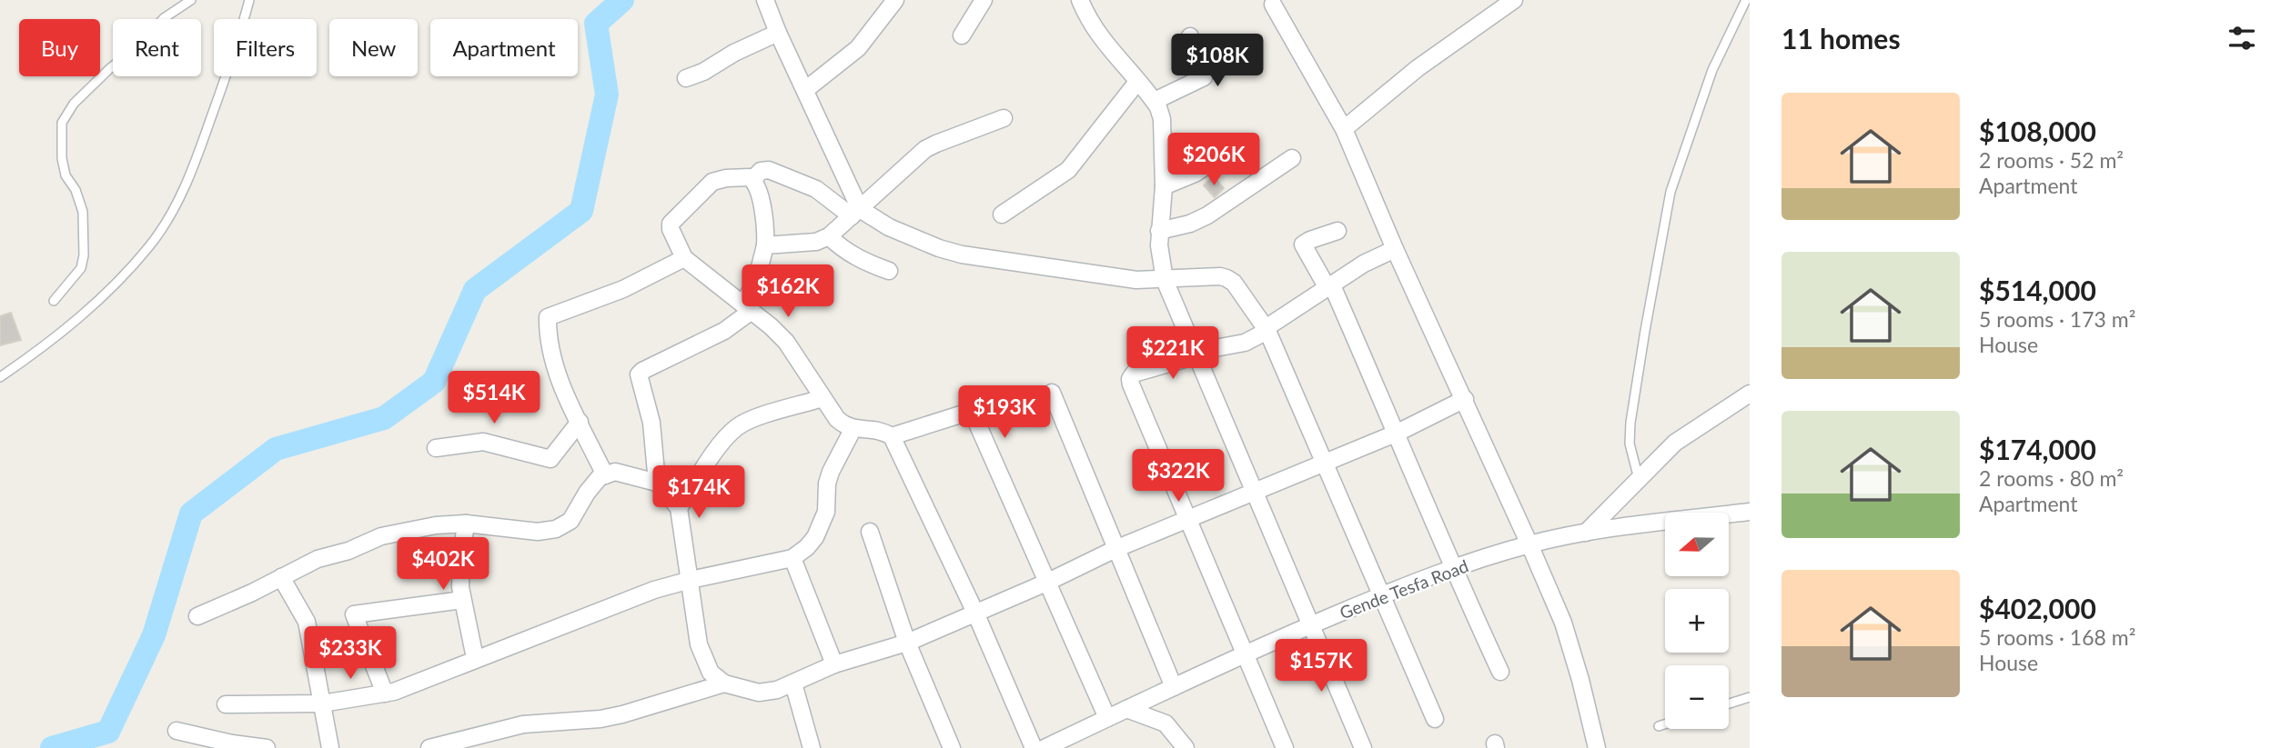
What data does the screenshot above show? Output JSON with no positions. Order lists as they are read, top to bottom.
{
  "streets": {
    "street": ["Gende Tesfa Road"]
  },
  "north": "left",
  "page": {
    "heading": "11 homes",
    "chip": [
      "Buy",
      "Rent",
      "Filters",
      "New",
      "Apartment"
    ],
    "price": [
      "$108K",
      "$206K",
      "$162K",
      "$221K",
      "$514K",
      "$193K",
      "$322K",
      "$174K",
      "$402K",
      "$233K",
      "$157K"
    ],
    "list": [
      {
        "name": "$108,000",
        "note": "2 rooms · 52 m² · Apartment"
      },
      {
        "name": "$514,000",
        "note": "5 rooms · 173 m² · House"
      },
      {
        "name": "$174,000",
        "note": "2 rooms · 80 m² · Apartment"
      },
      {
        "name": "$402,000",
        "note": "5 rooms · 168 m² · House"
      }
    ],
    "map_buttons": ["+", "−"]
  }
}
